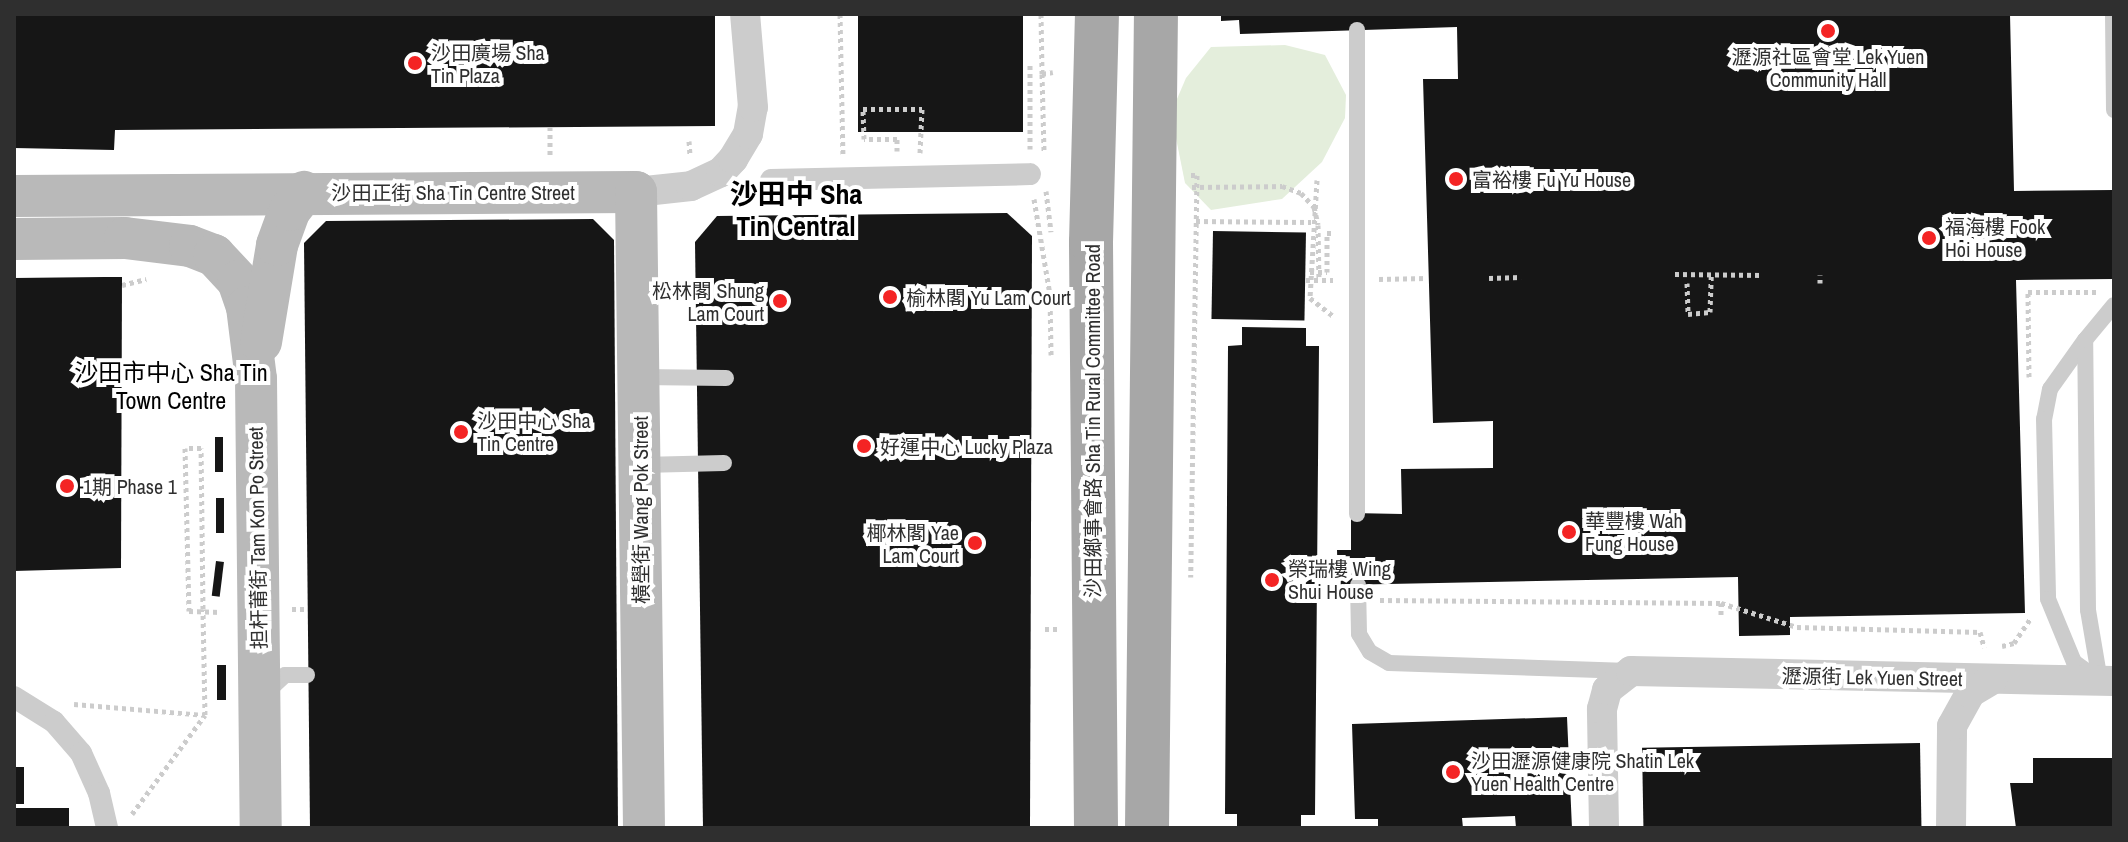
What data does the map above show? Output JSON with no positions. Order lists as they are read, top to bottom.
{
  "streets": {
    "main road": [
      "沙田正街 Sha Tin Centre Street",
      "沙田鄉事會路 Sha Tin Rural Committee Road",
      "橫壆街 Wang Pok Street",
      "担杆莆街 Tam Kon Po Street"
    ],
    "street": ["瀝源街 Lek Yuen Street"]
  },
  "crossings": [
    ["沙田正街 Sha Tin Centre Street", "橫壆街 Wang Pok Street"]
  ],
  "districts": ["沙田中 Sha Tin Central", "沙田市中心 Sha Tin Town Centre"],
  "places": [
    "瀝源社區會堂 Lek Yuen Community Hall",
    "沙田廣場 Sha Tin Plaza",
    "富裕樓 Fu Yu House",
    "福海樓 Fook Hoi House",
    "榆林閣 Yu Lam Court",
    "松林閣 Shung Lam Court",
    "沙田中心 Sha Tin Centre",
    "好運中心 Lucky Plaza",
    "1期 Phase 1",
    "華豐樓 Wah Fung House",
    "椰林閣 Yae Lam Court",
    "榮瑞樓 Wing Shui House",
    "沙田瀝源健康院 Shatin Lek Yuen Health Centre"
  ]
}
